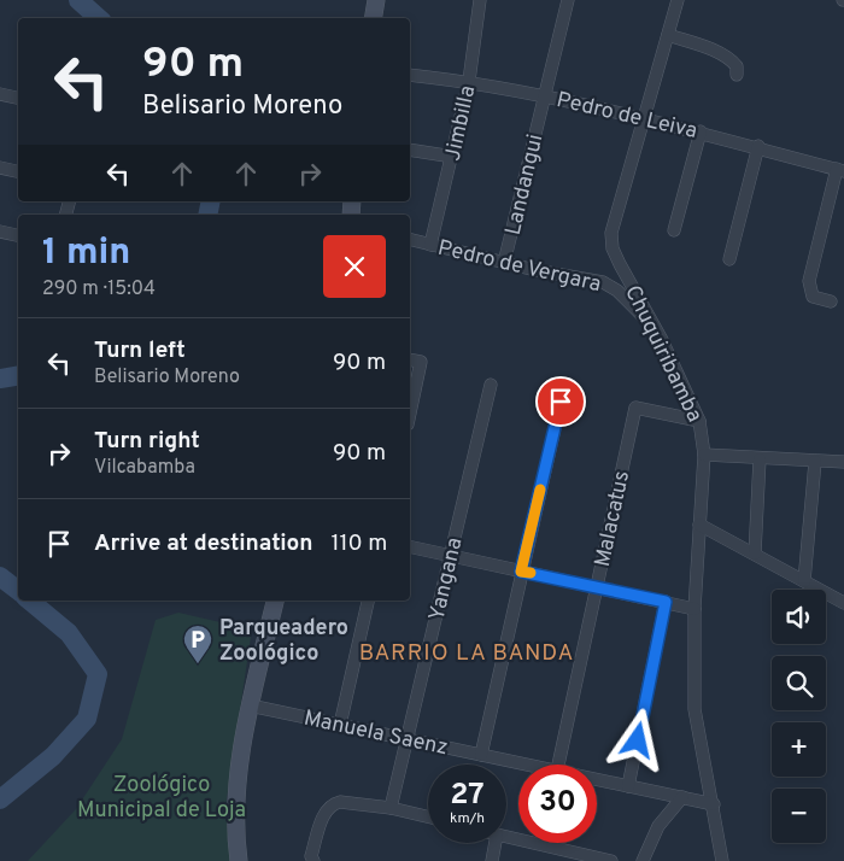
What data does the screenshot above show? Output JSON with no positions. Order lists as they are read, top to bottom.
{
  "streets": {
    "street": [
      "Pedro de Leiva",
      "Jimbilla",
      "Landangui",
      "Pedro de Vergara",
      "Chuquiribamba",
      "Malacatus",
      "Yangana",
      "Manuela Saenz"
    ]
  },
  "crossings": [
    ["Pedro de Leiva", "Jimbilla"],
    ["Pedro de Leiva", "Landangui"],
    ["Pedro de Leiva", "Chuquiribamba"],
    ["Jimbilla", "Pedro de Vergara"],
    ["Landangui", "Pedro de Vergara"],
    ["Pedro de Vergara", "Chuquiribamba"],
    ["Chuquiribamba", "Malacatus"],
    ["Chuquiribamba", "Manuela Saenz"],
    ["Yangana", "Manuela Saenz"]
  ],
  "districts": ["BARRIO LA BANDA"],
  "parks": ["Zoológico Municipal de Loja"],
  "places": {
    "parking": ["Parqueadero Zoológico"]
  },
  "page": {
    "turn": ["90 m", "Belisario Moreno"],
    "heading": ["1 min", "290 m · 15:04"],
    "list": [
      {
        "name": "Turn left",
        "note": "Belisario Moreno",
        "value": "90 m"
      },
      {
        "name": "Turn right",
        "note": "Vilcabamba",
        "value": "90 m"
      },
      {
        "name": "Arrive at destination",
        "value": "110 m"
      }
    ],
    "map_buttons": ["+", "−"],
    "speed": "27 km/h",
    "limit": "30"
  }
}
